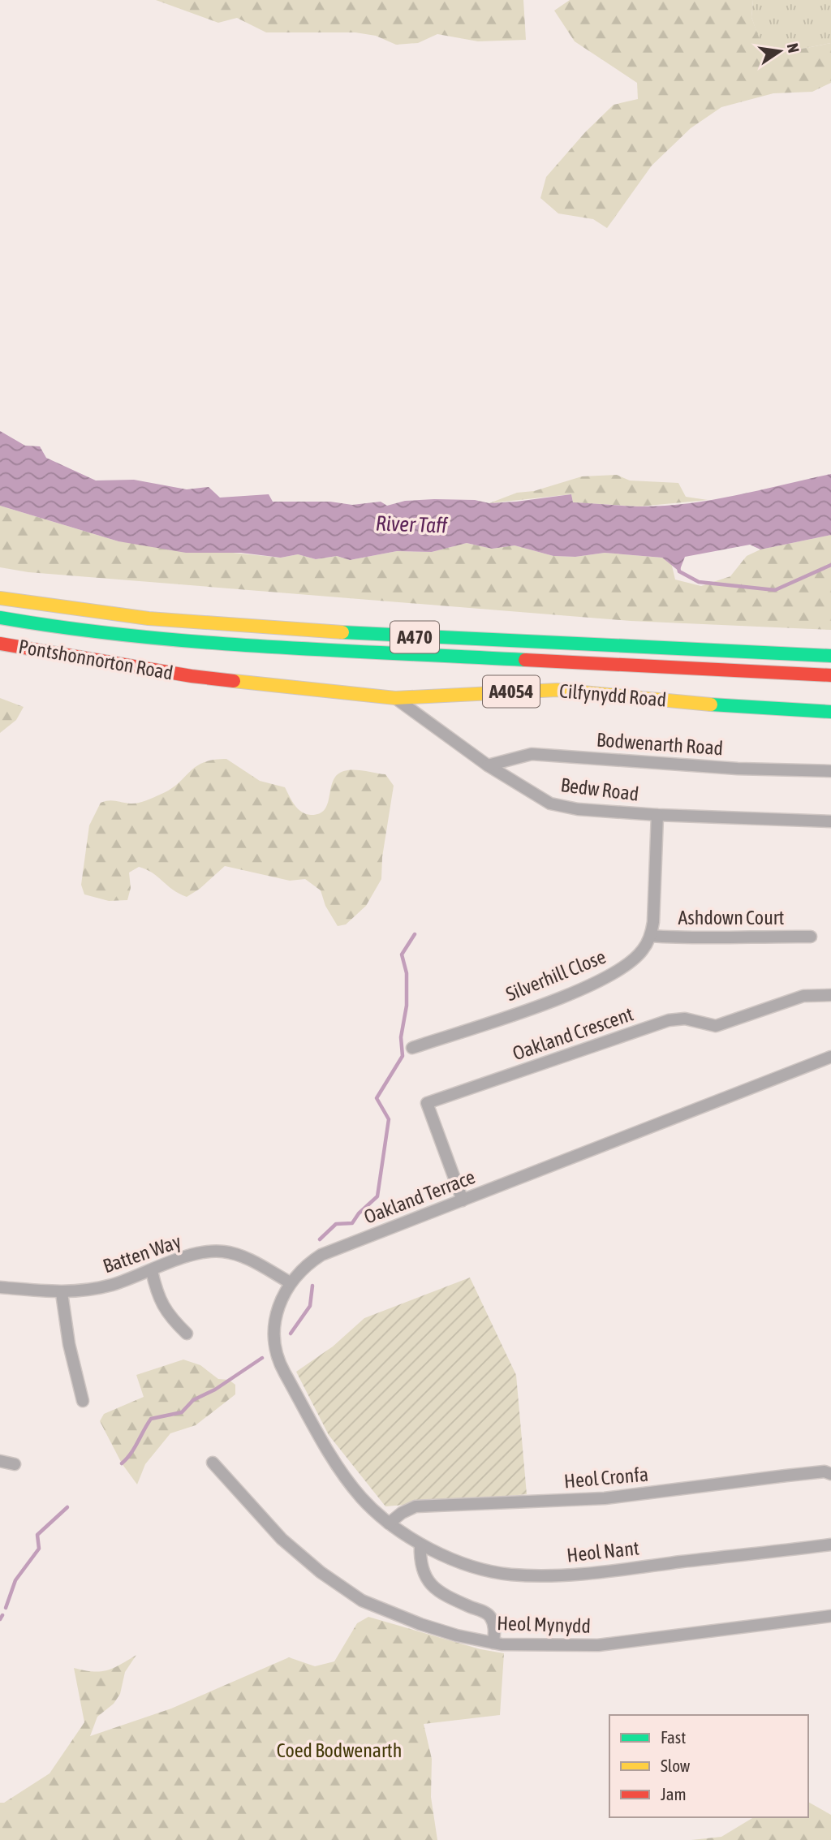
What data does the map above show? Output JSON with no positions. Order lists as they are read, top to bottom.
{
  "streets": {
    "main road": [
      "A470",
      "Pontshonnorton Road",
      "A4054",
      "Cilfynydd Road"
    ],
    "street": [
      "Bodwenarth Road",
      "Bedw Road",
      "Ashdown Court",
      "Silverhill Close",
      "Oakland Crescent",
      "Oakland Terrace",
      "Batten Way",
      "Heol Cronfa",
      "Heol Nant",
      "Heol Mynydd"
    ]
  },
  "crossings": [
    ["Pontshonnorton Road", "Cilfynydd Road"],
    ["Cilfynydd Road", "Bedw Road"],
    ["Bodwenarth Road", "Bedw Road"],
    ["Ashdown Court", "Silverhill Close"],
    ["Oakland Crescent", "Oakland Terrace"],
    ["Oakland Terrace", "Batten Way"],
    ["Oakland Terrace", "Heol Cronfa"],
    ["Oakland Terrace", "Heol Nant"],
    ["Heol Cronfa", "Heol Nant"]
  ],
  "water": ["River Taff"],
  "parks": ["Coed Bodwenarth"],
  "legend": ["Fast", "Slow", "Jam"],
  "north": "right"
}
